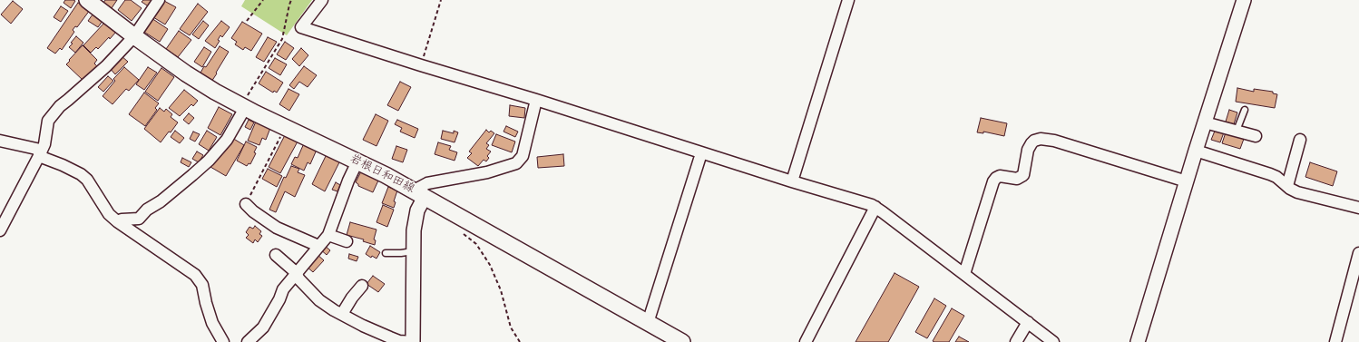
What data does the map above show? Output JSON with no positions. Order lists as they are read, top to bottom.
{
  "streets": {
    "main road": ["岩根日和田線"]
  }
}
